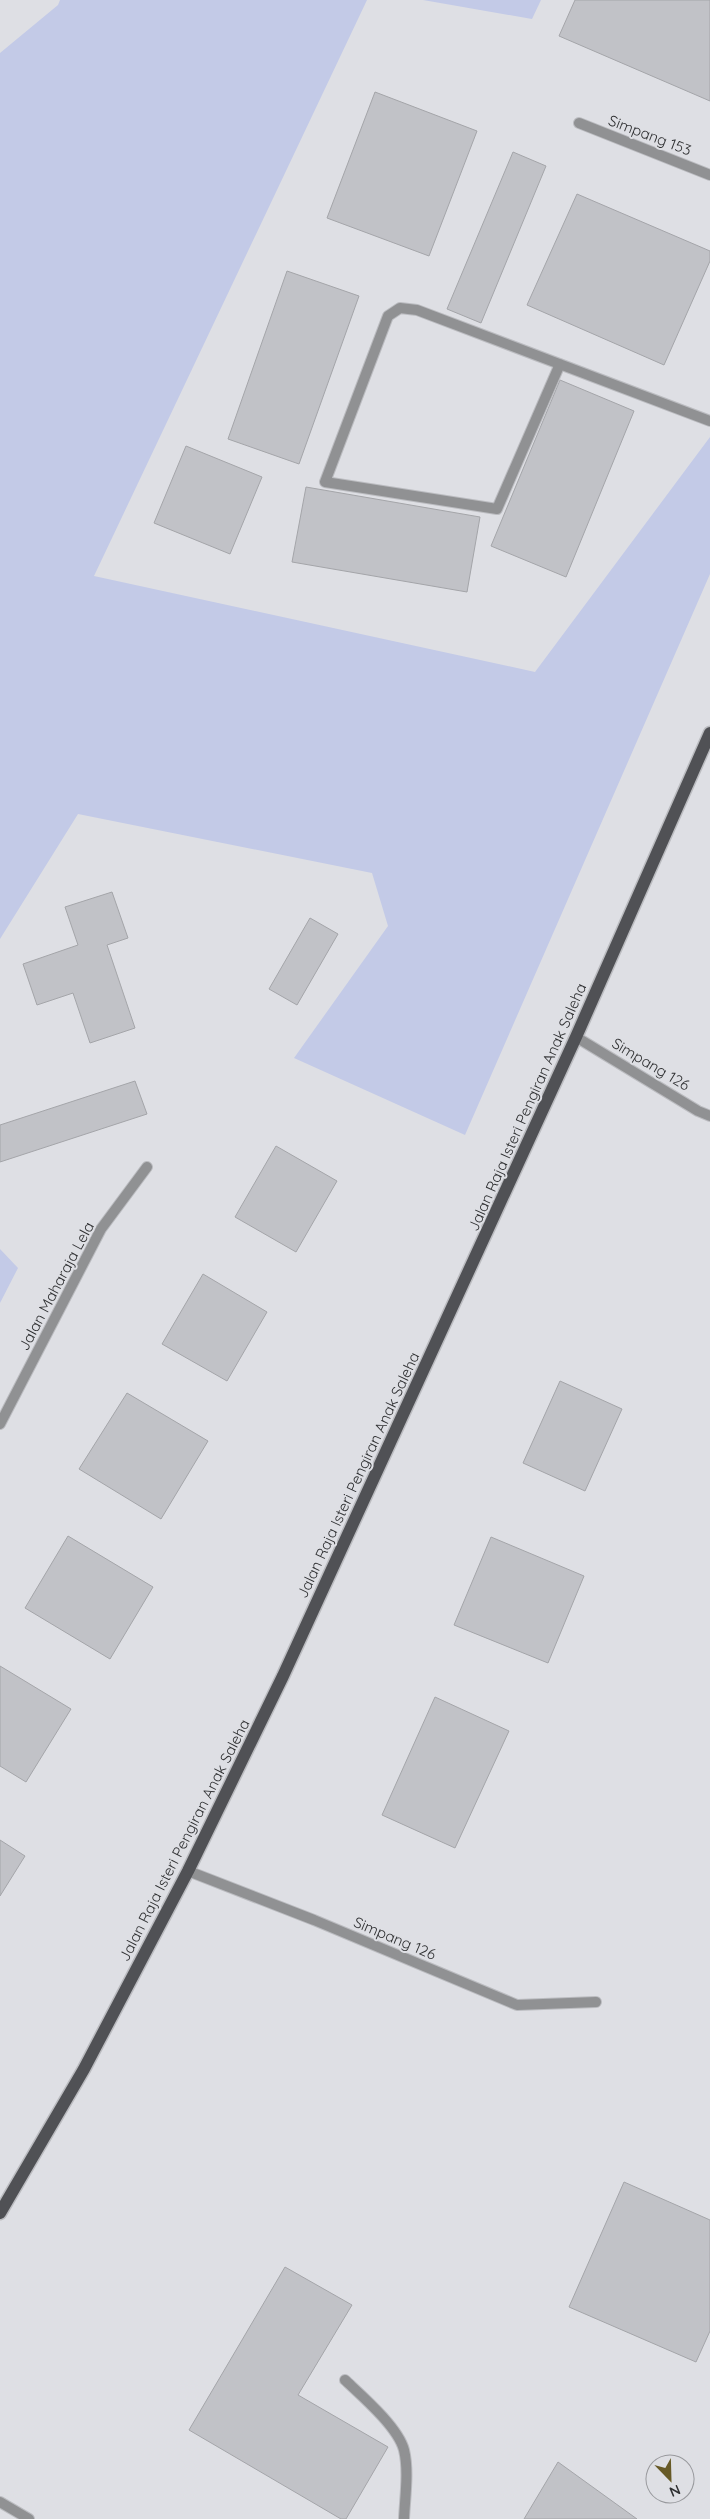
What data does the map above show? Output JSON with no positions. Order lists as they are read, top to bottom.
{
  "streets": {
    "main road": ["Jalan Raja Isteri Pengiran Anak Saleha"],
    "street": ["Simpang 153", "Simpang 126", "Jalan Maharaja Lela"]
  },
  "crossings": [
    ["Simpang 126", "Jalan Raja Isteri Pengiran Anak Saleha"]
  ],
  "north": "bottom right"
}
